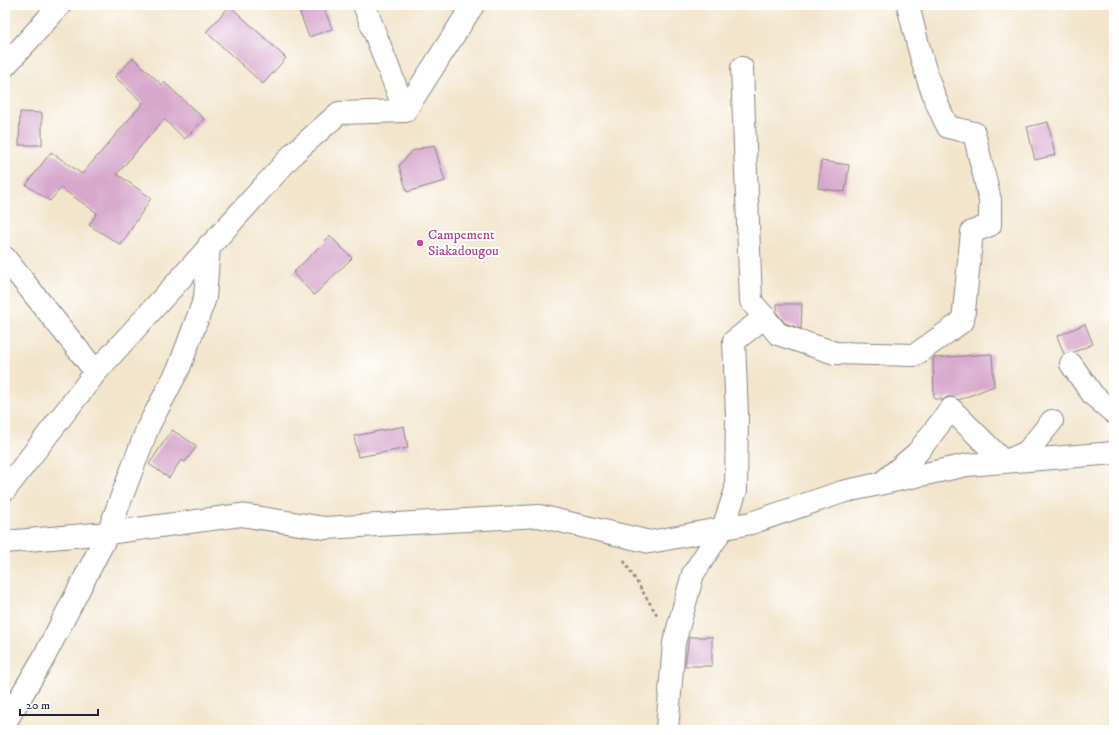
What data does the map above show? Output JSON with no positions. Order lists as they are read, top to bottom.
{
  "places": ["Campement Siakadougou"],
  "scale_bar": "20 m"
}
